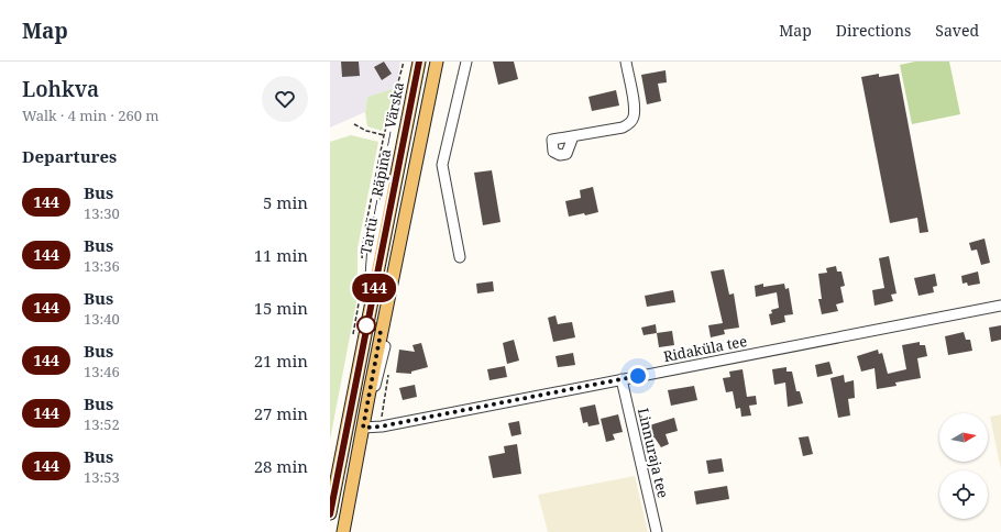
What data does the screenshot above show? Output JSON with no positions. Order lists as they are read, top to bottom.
{
  "streets": {
    "main road": ["Tartu — Räpina — Värska"],
    "street": ["Ridaküla tee", "Linnuraja tee"]
  },
  "crossings": [
    ["Ridaküla tee", "Linnuraja tee"]
  ],
  "lines": ["bus line 144"],
  "north": "right",
  "page": {
    "header": "Map",
    "nav": ["Map", "Directions", "Saved"],
    "heading": [
      ["Lohkva", "Walk · 4 min · 260 m"],
      "Departures"
    ],
    "on_map": "144",
    "list": [
      {
        "mark": "144",
        "name": "Bus",
        "note": "13:30",
        "value": "5 min"
      },
      {
        "mark": "144",
        "name": "Bus",
        "note": "13:36",
        "value": "11 min"
      },
      {
        "mark": "144",
        "name": "Bus",
        "note": "13:40",
        "value": "15 min"
      },
      {
        "mark": "144",
        "name": "Bus",
        "note": "13:46",
        "value": "21 min"
      },
      {
        "mark": "144",
        "name": "Bus",
        "note": "13:52",
        "value": "27 min"
      },
      {
        "mark": "144",
        "name": "Bus",
        "note": "13:53",
        "value": "28 min"
      }
    ]
  }
}
